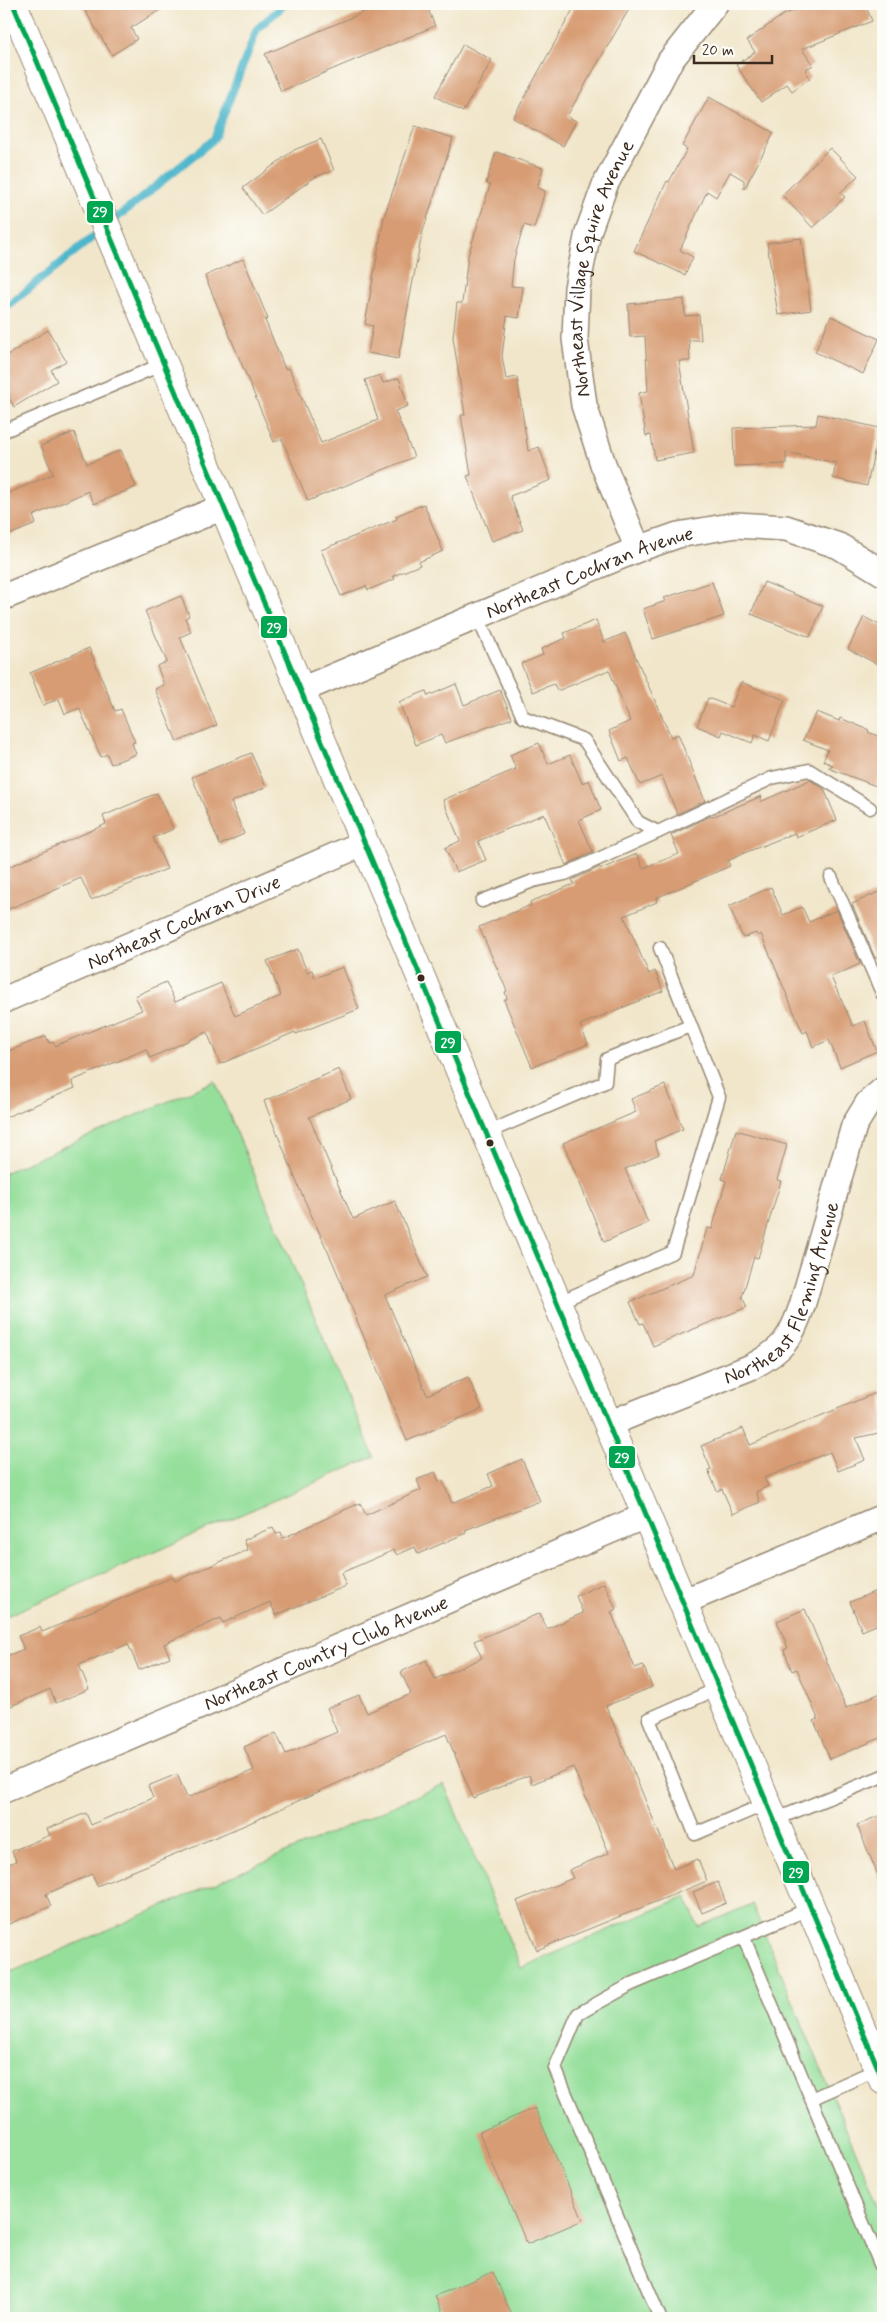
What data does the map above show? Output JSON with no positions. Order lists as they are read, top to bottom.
{
  "streets": {
    "street": [
      "Northeast Village Squire Avenue",
      "Northeast Cochran Avenue",
      "Northeast Cochran Drive",
      "Northeast Fleming Avenue",
      "Northeast Country Club Avenue"
    ]
  },
  "crossings": [
    ["Northeast Village Squire Avenue", "Northeast Cochran Avenue"]
  ],
  "lines": ["transit line 29"],
  "scale_bar": "20 m"
}
